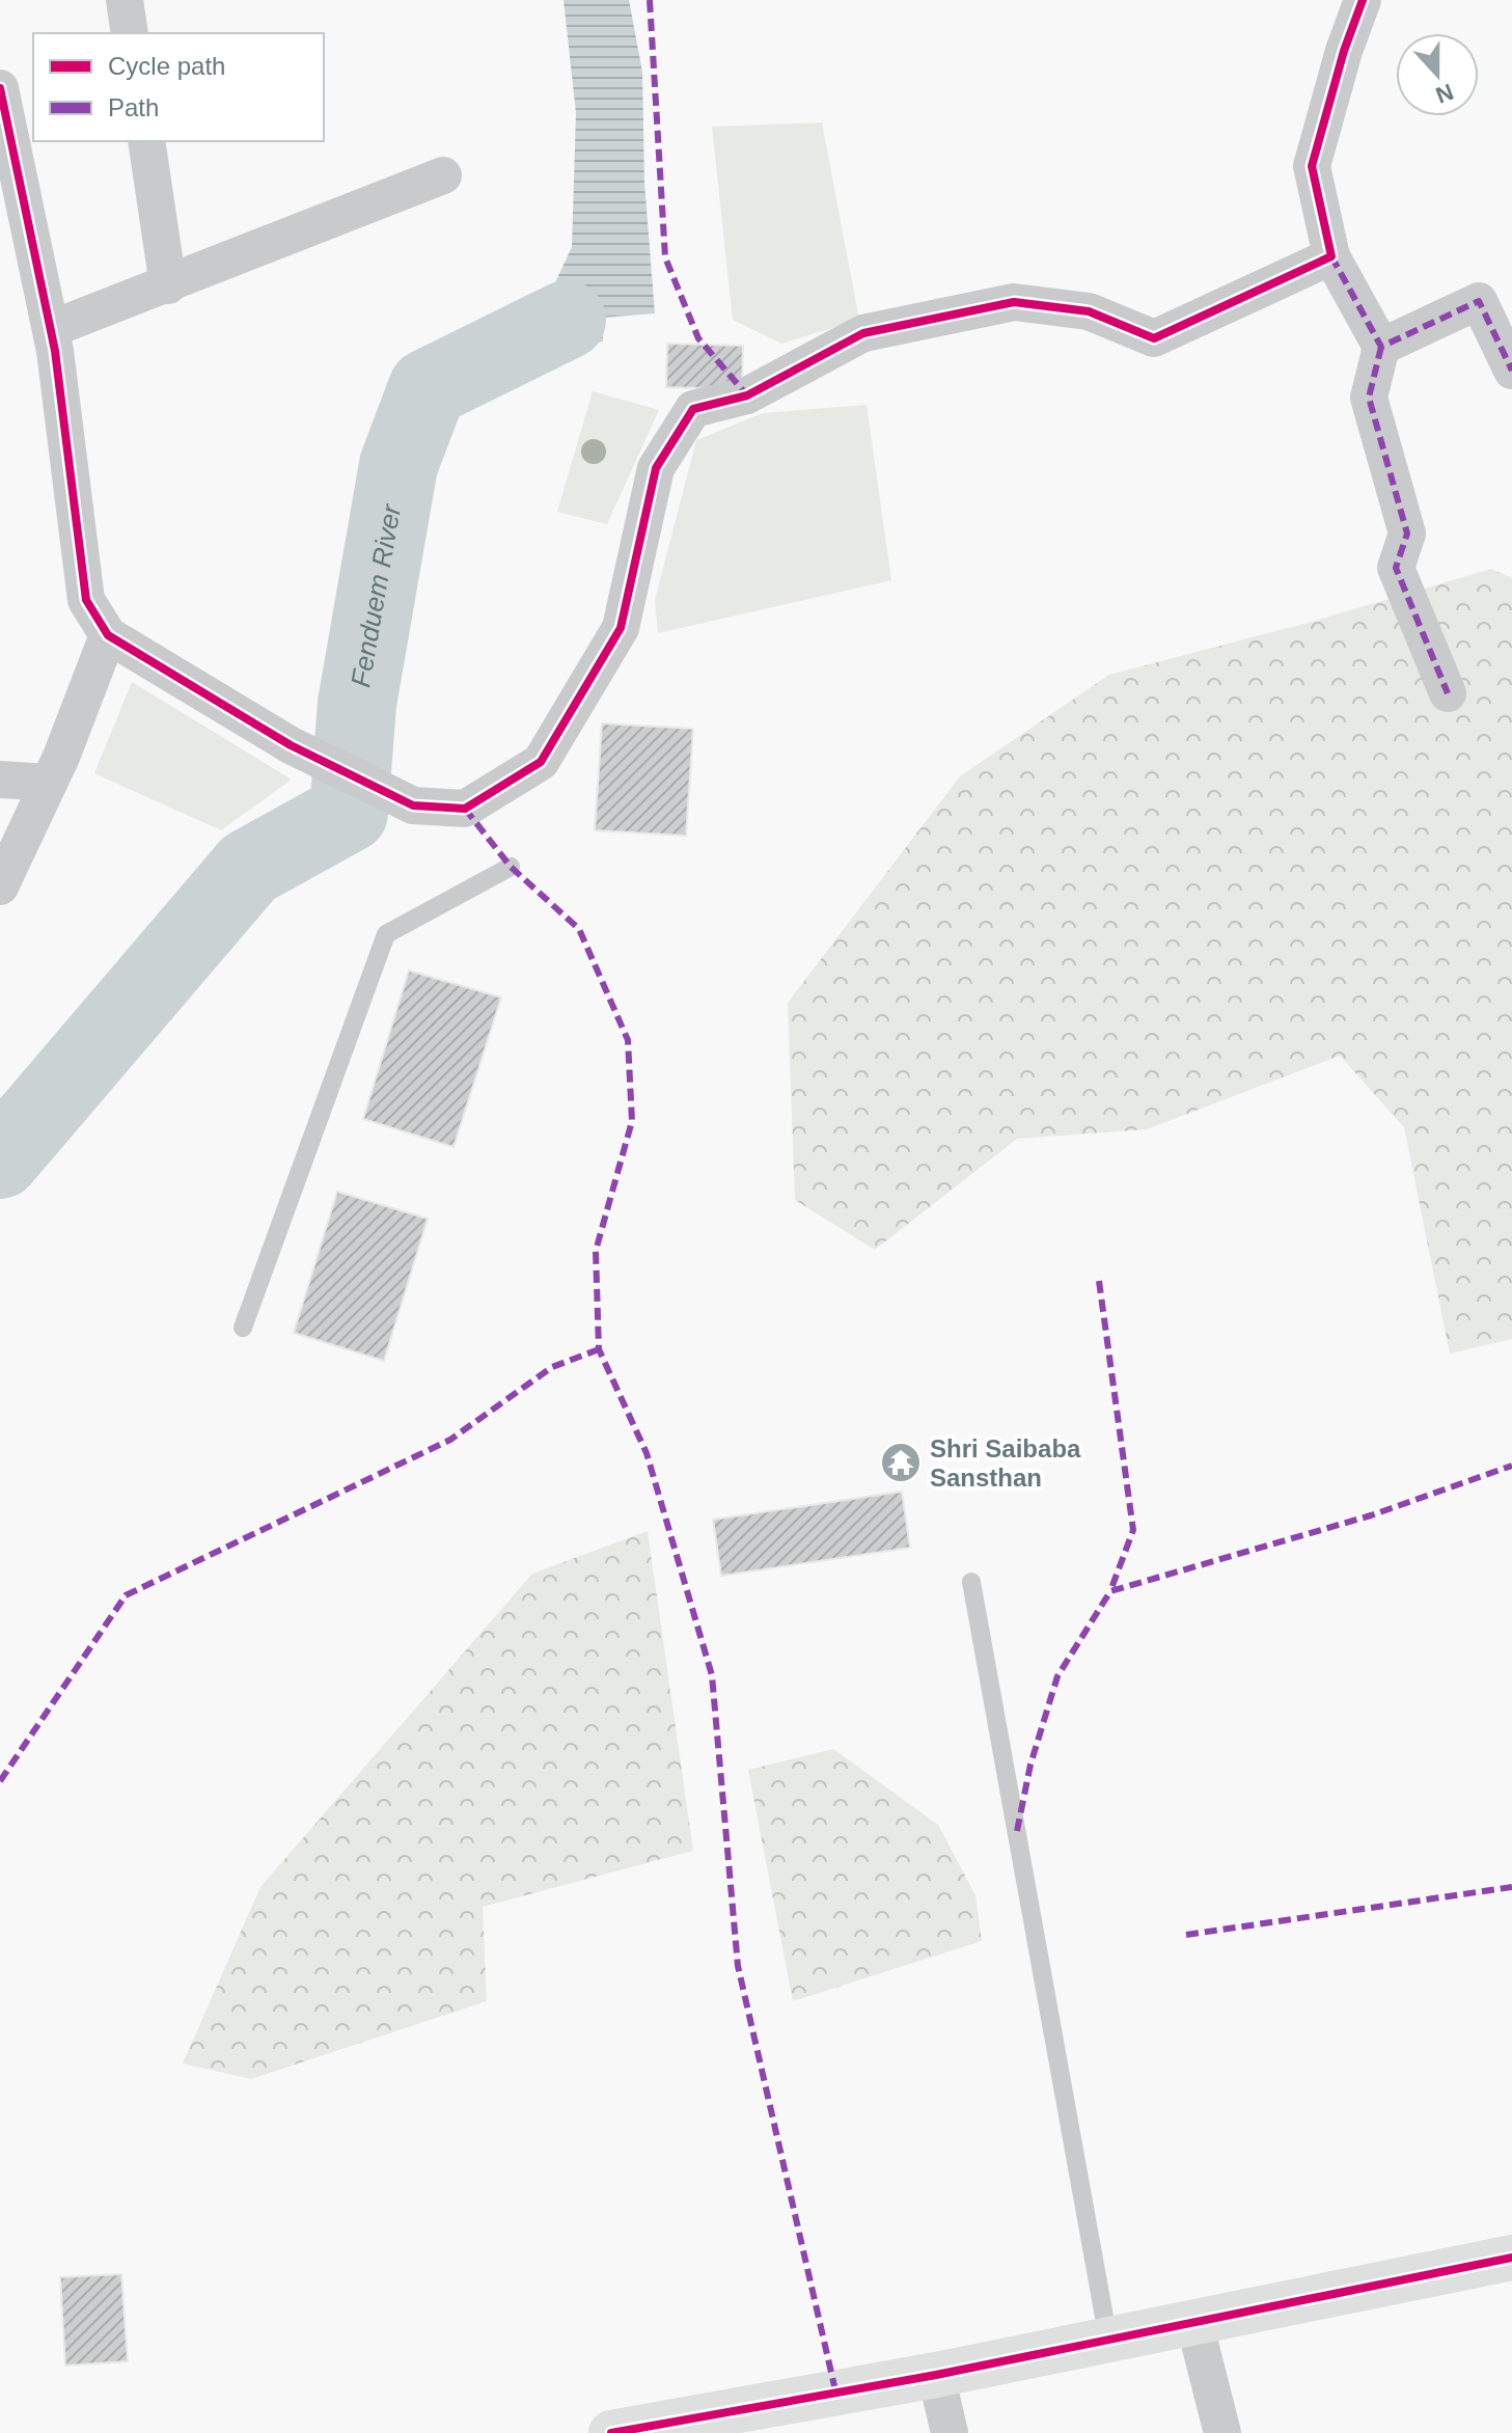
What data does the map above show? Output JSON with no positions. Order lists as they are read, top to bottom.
{
  "water": ["Fenduem River"],
  "places": {
    "temple": ["Shri Saibaba Sansthan"]
  },
  "legend": ["Cycle path", "Path"],
  "north": "bottom"
}
